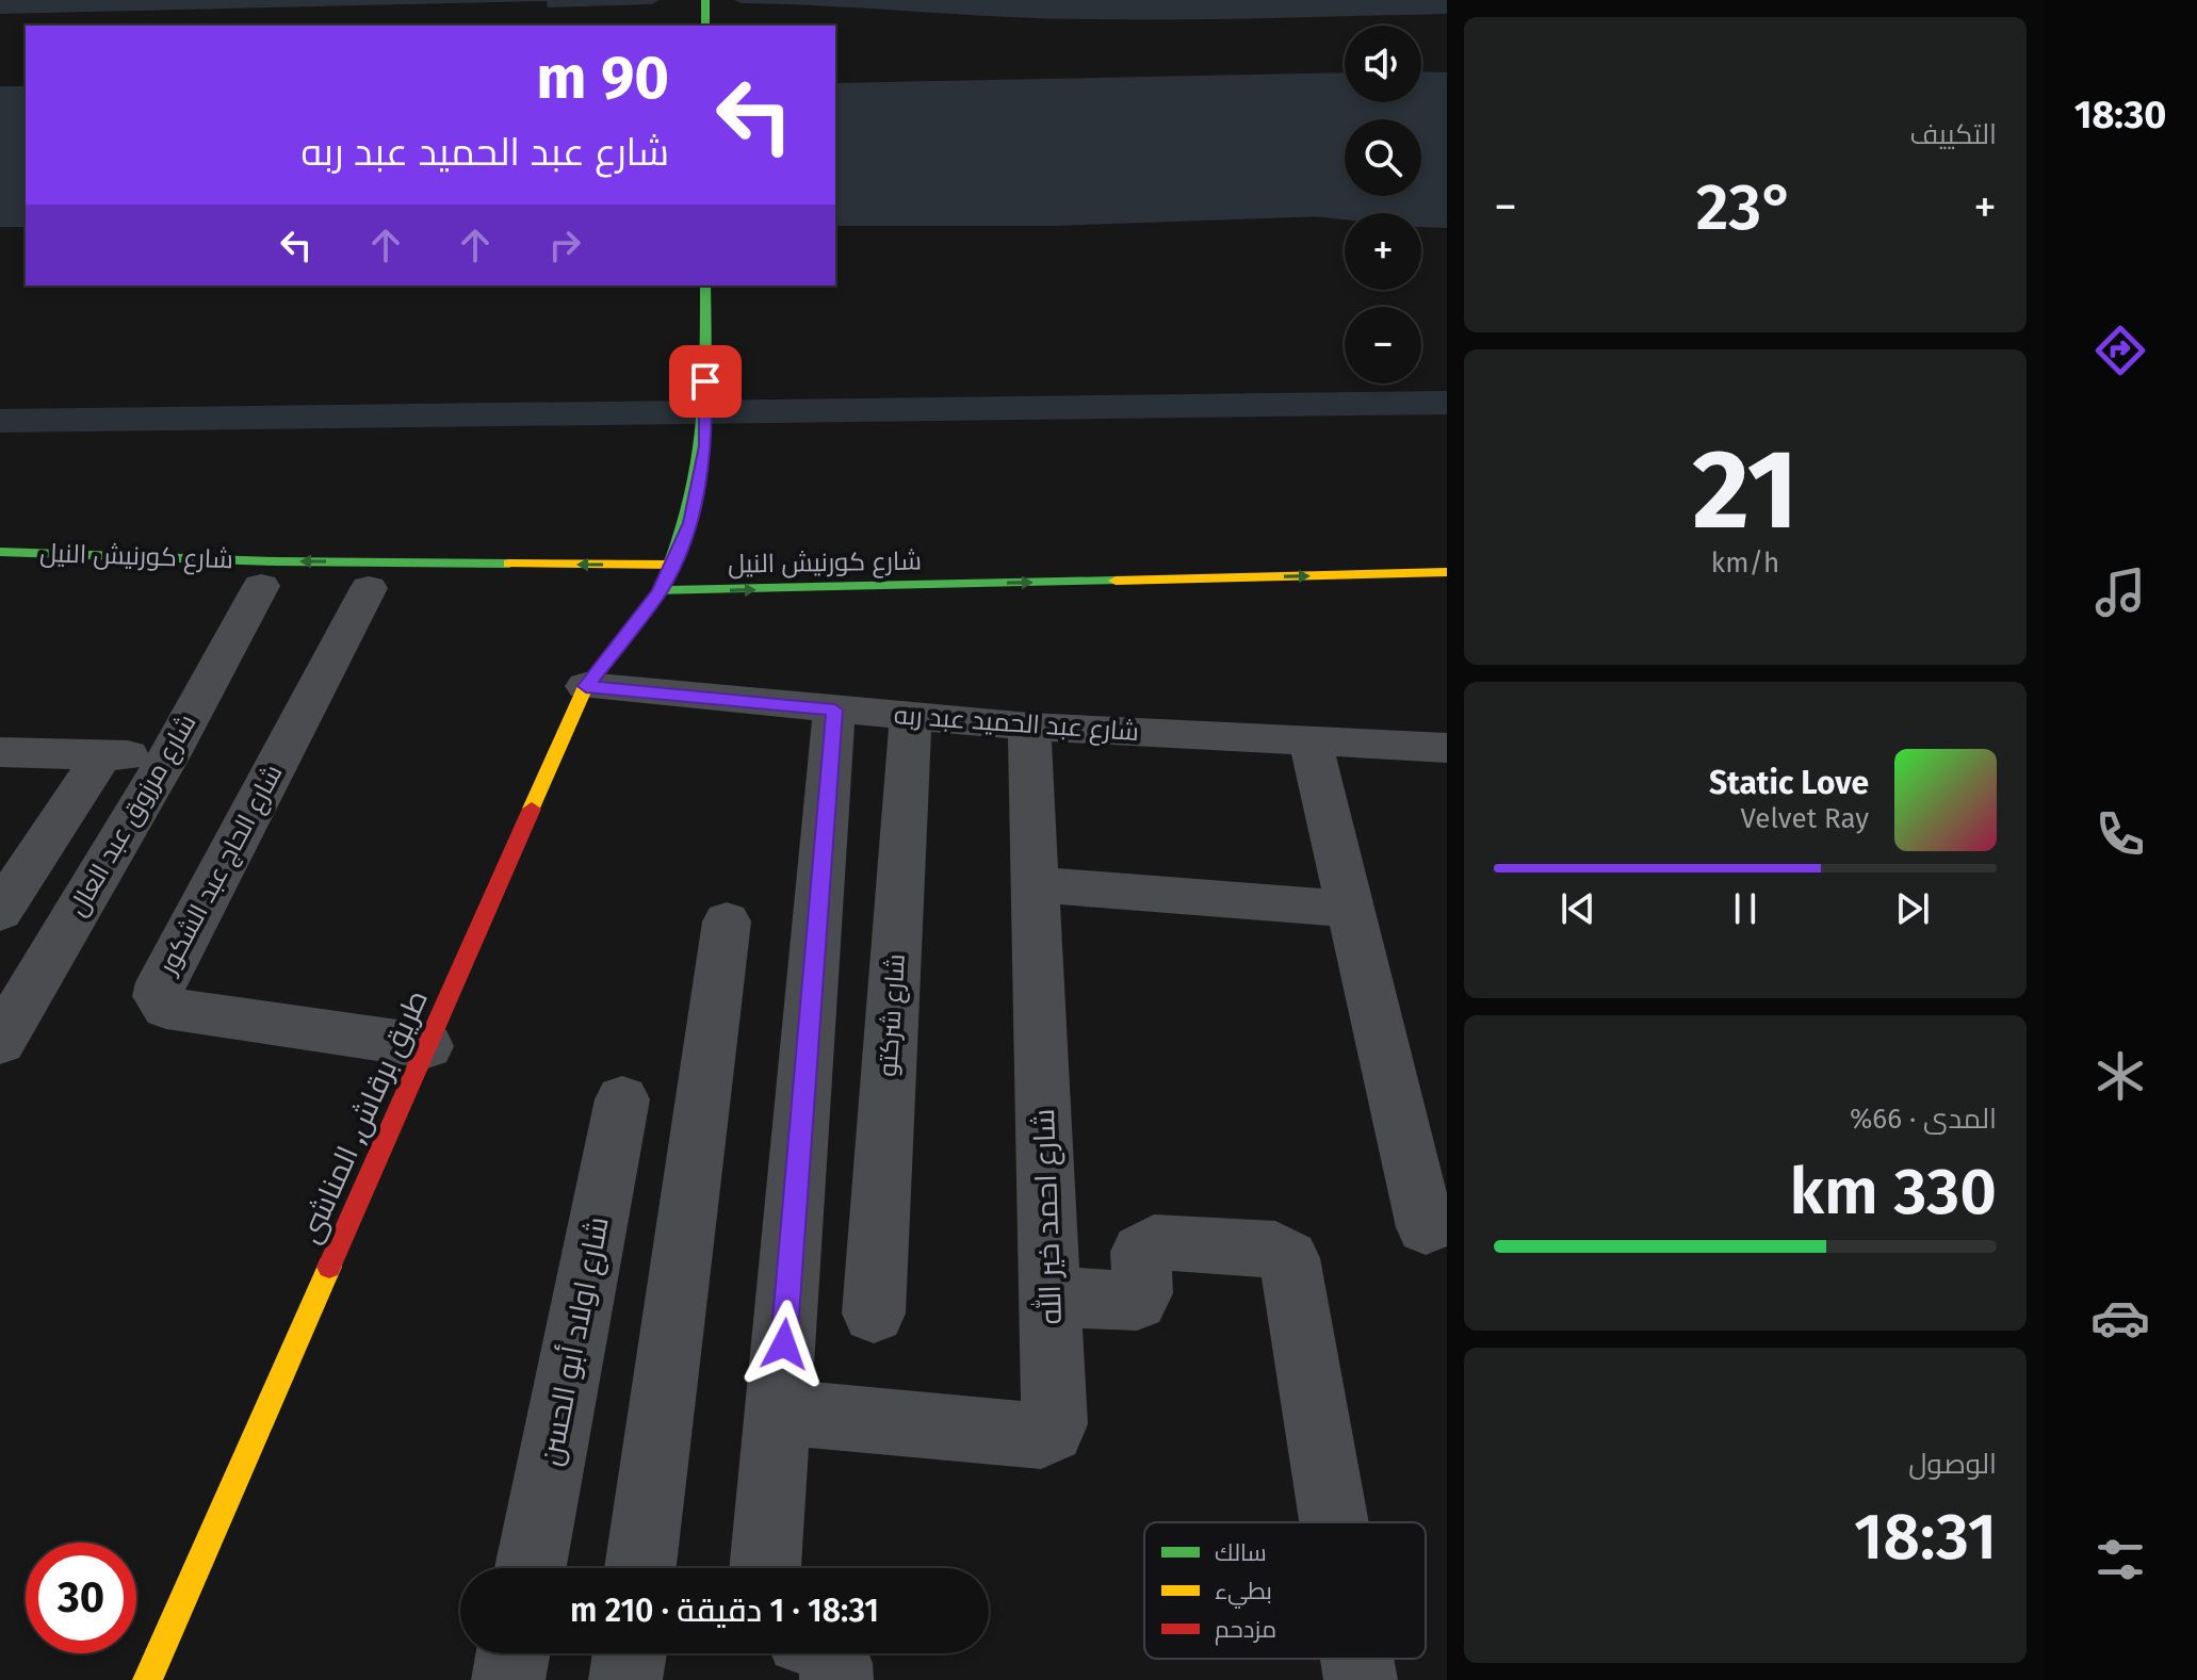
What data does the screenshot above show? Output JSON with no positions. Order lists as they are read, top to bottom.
{
  "streets": {
    "main road": ["شارع كورنيش النيل", "طريق برقاش, المناشى"],
    "street": [
      "شارع عبد الحميد عبد ربه",
      "شارع مرزوق عبد العال",
      "شارع الحاج عبد الشكور",
      "شارع شركتو",
      "شارع احمد خير الله",
      "شارع اولاد أبو الحسن"
    ]
  },
  "crossings": [
    ["شارع كورنيش النيل", "طريق برقاش, المناشى"],
    ["شارع عبد الحميد عبد ربه", "شارع شركتو"],
    ["شارع عبد الحميد عبد ربه", "طريق برقاش, المناشى"],
    ["شارع عبد الحميد عبد ربه", "شارع احمد خير الله"],
    ["شارع الحاج عبد الشكور", "طريق برقاش, المناشى"]
  ],
  "legend": ["سالك", "بطيء", "مزدحم"],
  "page": {
    "tabs": "18:30",
    "tile": [
      "التكييف",
      ["21", "km/h"],
      ["المدى · 66%", "330 km"],
      ["الوصول", "18:31"]
    ],
    "map_buttons": ["+", "−"],
    "turn": ["90 m", "شارع عبد الحميد عبد ربه"],
    "heat": ["−", "23°", "+"],
    "song": ["Static Love", "Velvet Ray"],
    "limit": "30",
    "trip": "18:31 · 1 دقيقة · 210 m"
  }
}
